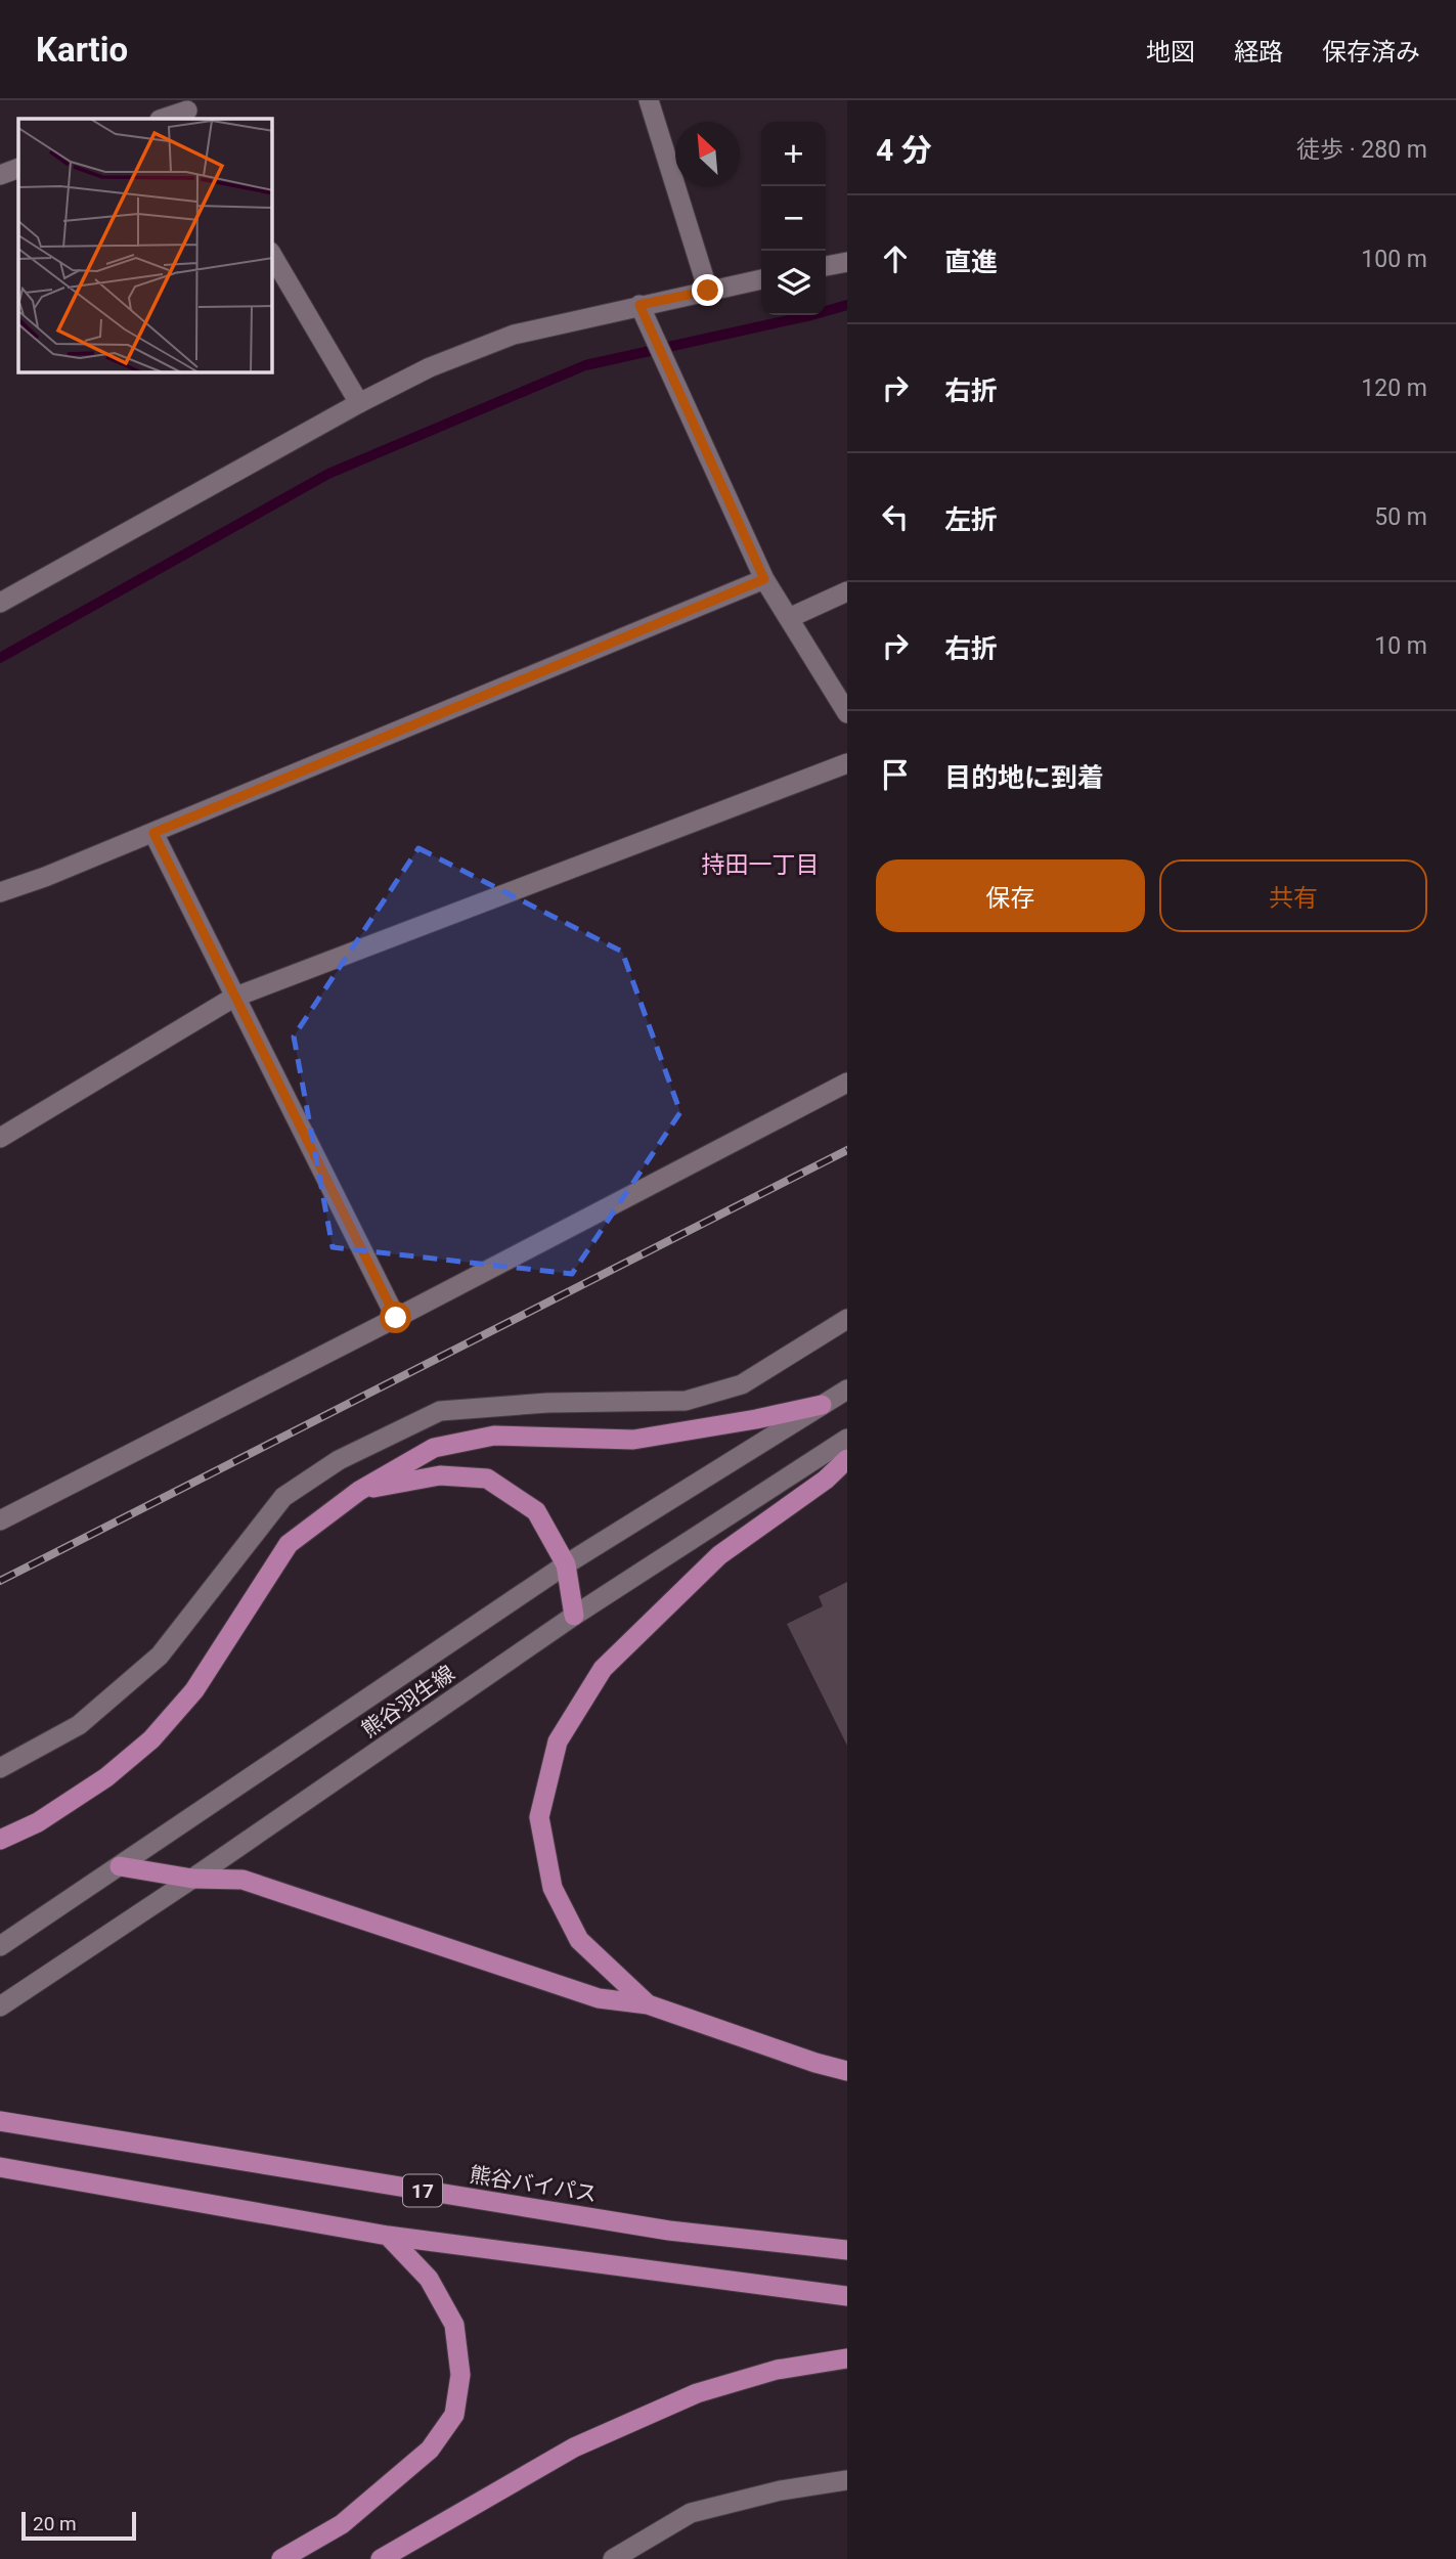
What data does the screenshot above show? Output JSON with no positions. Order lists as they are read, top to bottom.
{
  "streets": {
    "highway": ["熊谷バイパス", "17"],
    "street": ["熊谷羽生線"]
  },
  "districts": ["持田一丁目"],
  "scale_bar": "20 m",
  "north": "top left",
  "page": {
    "header": "Kartio",
    "nav": ["地図", "経路", "保存済み"],
    "heading": ["4 分", "徒歩 · 280 m"],
    "map_buttons": ["+", "−"],
    "list": [
      ["直進", "100 m"],
      ["右折", "120 m"],
      ["左折", "50 m"],
      ["右折", "10 m"],
      "目的地に到着"
    ],
    "buttons": ["保存", "共有"],
    "scale": "20 m"
  }
}
